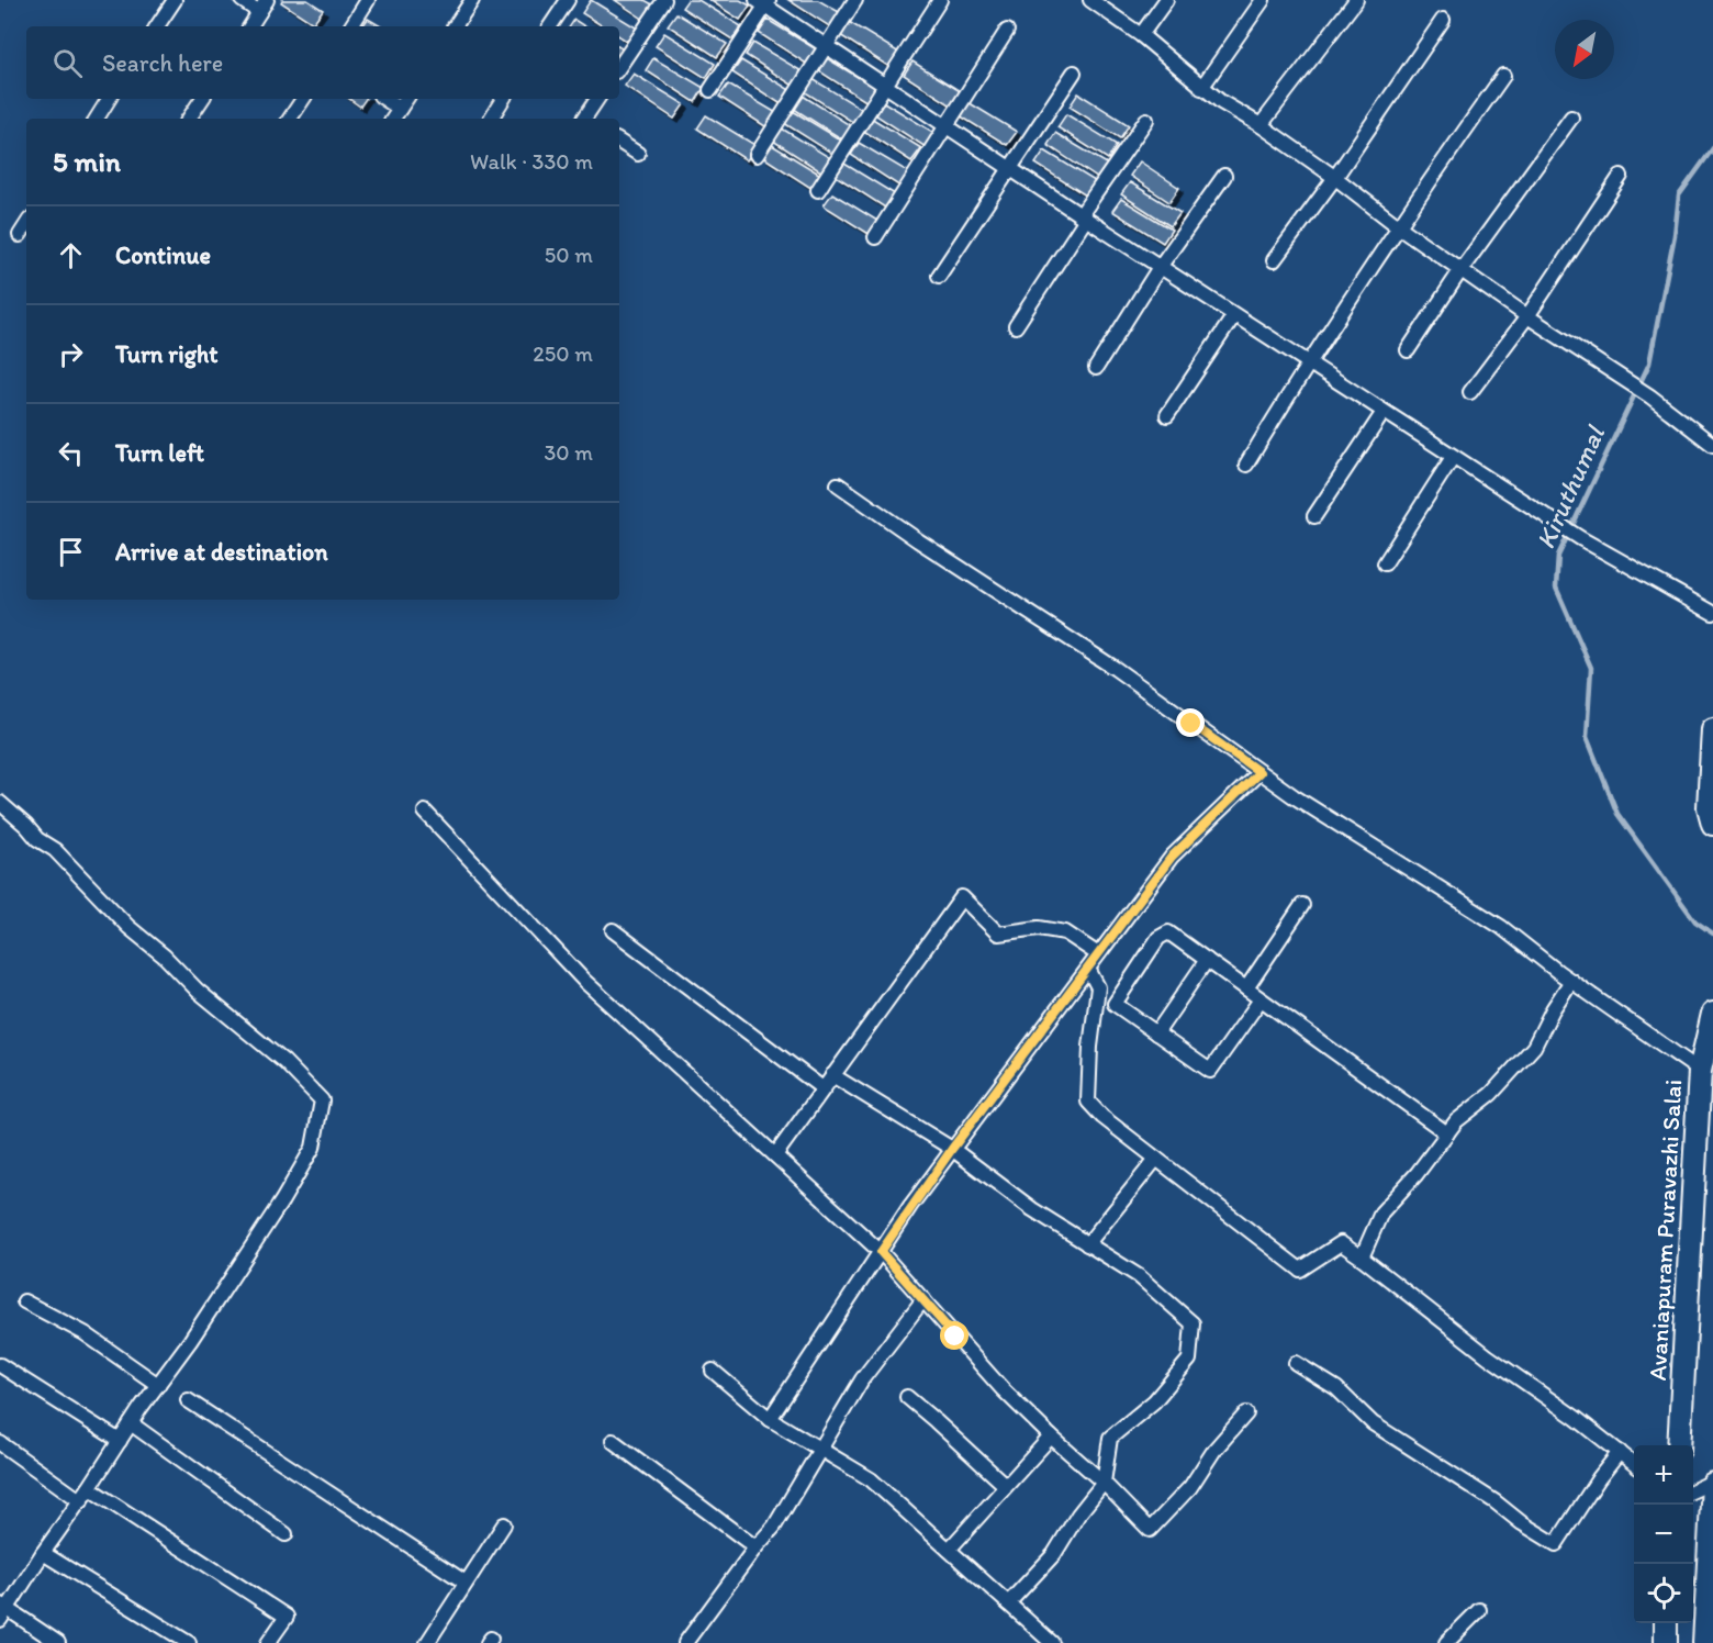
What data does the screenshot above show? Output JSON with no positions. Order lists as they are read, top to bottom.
{
  "streets": {
    "main road": ["Avaniapuram Puravazhi Salai"]
  },
  "water": ["Kiruthumal"],
  "north": "bottom left",
  "page": {
    "search": "Search here",
    "heading": ["5 min", "Walk · 330 m"],
    "list": [
      ["Continue", "50 m"],
      ["Turn right", "250 m"],
      ["Turn left", "30 m"],
      "Arrive at destination"
    ],
    "map_buttons": ["+", "−"]
  }
}
